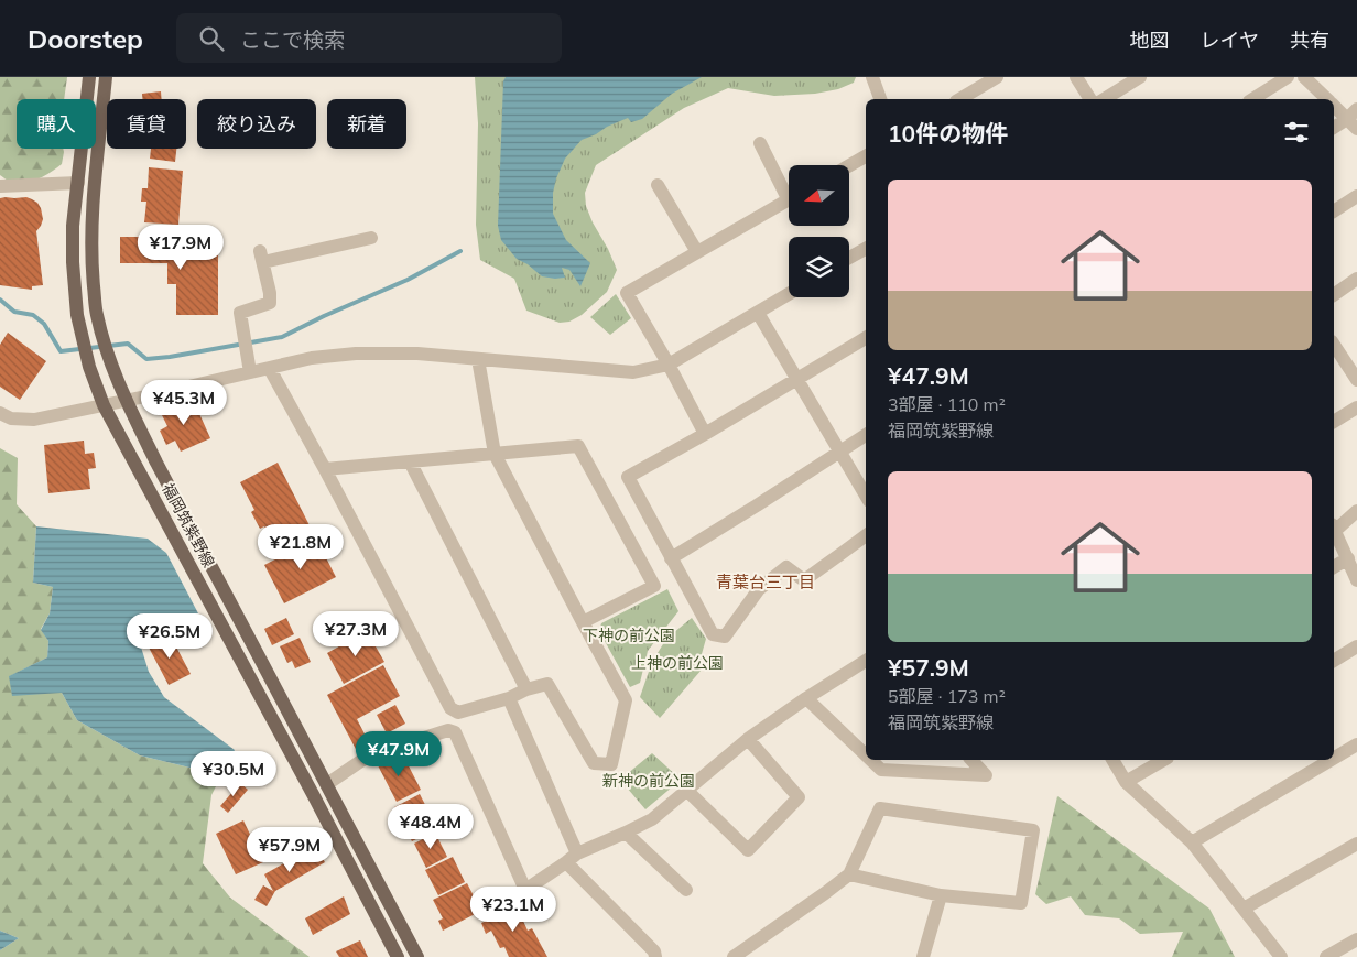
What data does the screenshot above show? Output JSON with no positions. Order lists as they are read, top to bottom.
{
  "streets": {
    "main road": ["福岡筑紫野線"]
  },
  "districts": ["青葉台三丁目"],
  "parks": ["下神の前公園", "上神の前公園", "新神の前公園"],
  "north": "left",
  "page": {
    "header": "Doorstep",
    "search": "ここで検索",
    "nav": ["地図", "レイヤ", "共有"],
    "chip": [
      "購入",
      "賃貸",
      "絞り込み",
      "新着"
    ],
    "heading": "10件の物件",
    "list": [
      {
        "name": "¥47.9M",
        "note": "3部屋 · 110 m² · 福岡筑紫野線"
      },
      {
        "name": "¥57.9M",
        "note": "5部屋 · 173 m² · 福岡筑紫野線"
      }
    ],
    "price": [
      "¥17.9M",
      "¥45.3M",
      "¥21.8M",
      "¥27.3M",
      "¥26.5M",
      "¥47.9M",
      "¥30.5M",
      "¥48.4M",
      "¥57.9M",
      "¥23.1M"
    ]
  }
}
